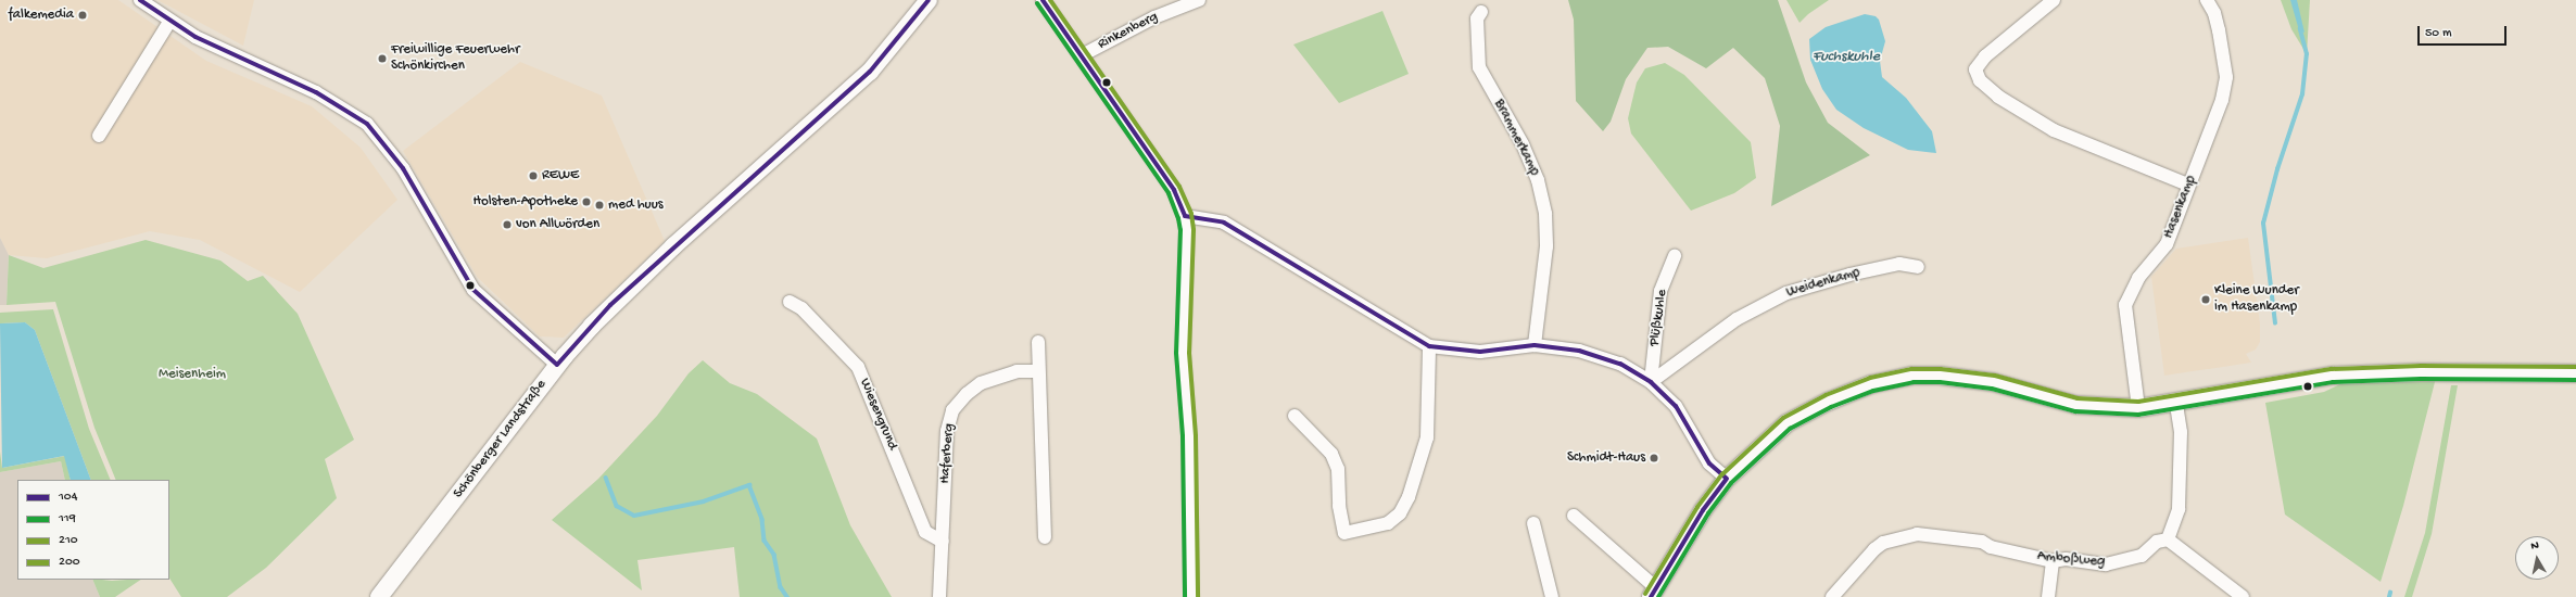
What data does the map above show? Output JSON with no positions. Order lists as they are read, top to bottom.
{
  "streets": {
    "street": [
      "Rinkenberg",
      "Brammerkamp",
      "Hasenkamp",
      "Weidenkamp",
      "Plüßkuhle",
      "Wiesengrund",
      "Schönberger Landstraße",
      "Haferberg",
      "Amboßweg"
    ]
  },
  "crossings": [
    ["Weidenkamp", "Plüßkuhle"],
    ["Wiesengrund", "Haferberg"]
  ],
  "water": ["Fuchskuhle"],
  "parks": ["Meisenheim"],
  "places": [
    "falkemedia",
    "Freiwillige Feuerwehr Schönkirchen",
    "REWE",
    "Holsten-Apotheke",
    "med huus",
    "von Allwörden",
    "Kleine Wunder im Hasenkamp",
    "Schmidt-Haus"
  ],
  "lines": [
    "transit line 104",
    "transit line 200",
    "transit line 119",
    "transit line 210"
  ],
  "legend": [
    "104",
    "119",
    "210",
    "200"
  ],
  "scale_bar": "50 m",
  "north": "top"
}
